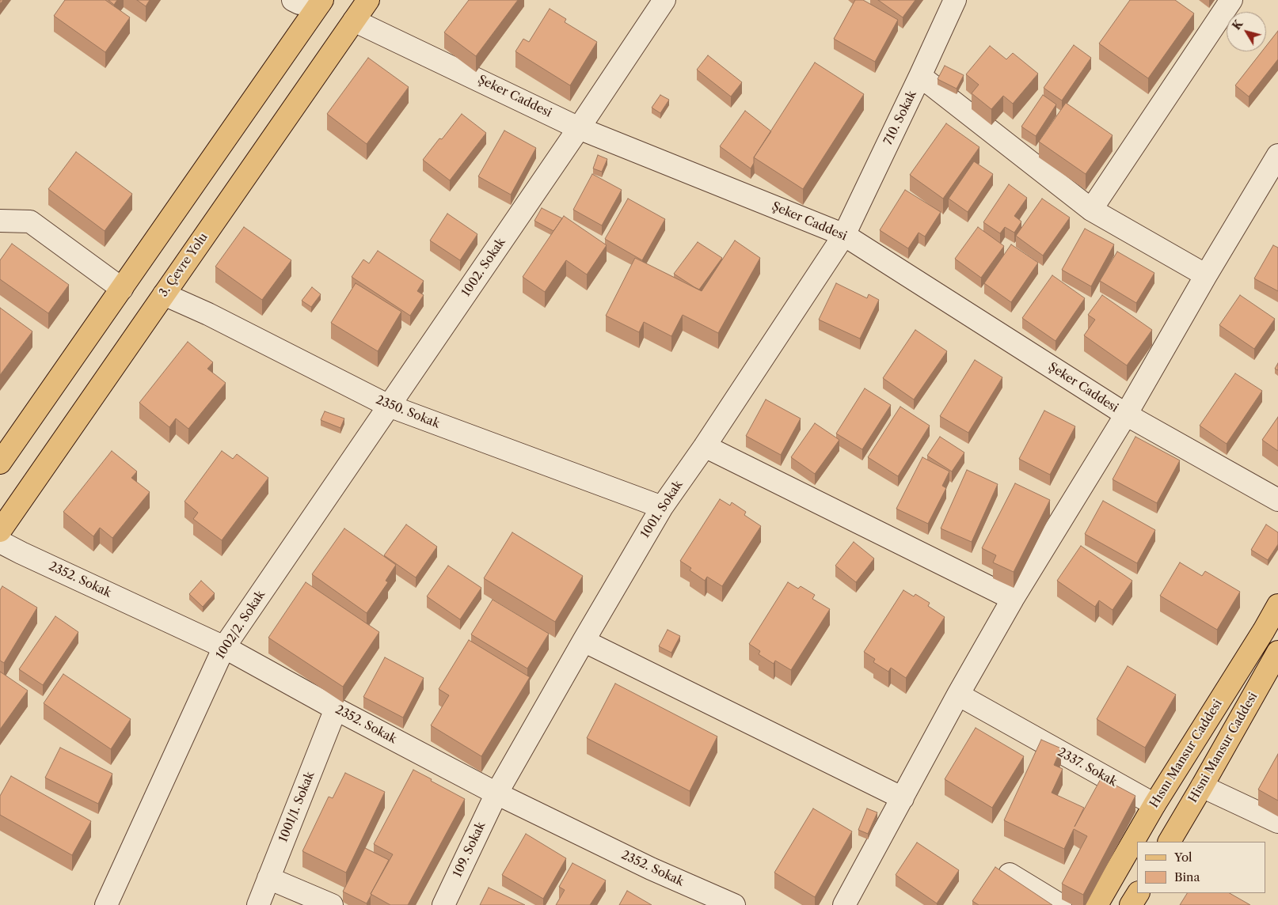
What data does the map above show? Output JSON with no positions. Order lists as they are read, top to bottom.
{
  "streets": {
    "main road": ["3. Çevre Yolu", "Hisni Mansur Caddesi", "Hısnı Mansur Caddesi"],
    "street": [
      "Şeker Caddesi",
      "710. Sokak",
      "1002. Sokak",
      "2350. Sokak",
      "1001. Sokak",
      "2352. Sokak",
      "1002/2. Sokak",
      "2337. Sokak",
      "1001/1. Sokak",
      "109. Sokak"
    ]
  },
  "crossings": [
    ["Şeker Caddesi", "710. Sokak"],
    ["Şeker Caddesi", "3. Çevre Yolu"],
    ["Şeker Caddesi", "1002. Sokak"],
    ["Şeker Caddesi", "1001. Sokak"],
    ["710. Sokak", "1001. Sokak"],
    ["3. Çevre Yolu", "2350. Sokak"],
    ["1002. Sokak", "2350. Sokak"],
    ["1002. Sokak", "1002/2. Sokak"],
    ["2350. Sokak", "1001. Sokak"],
    ["2350. Sokak", "1002/2. Sokak"],
    ["1001. Sokak", "2352. Sokak"],
    ["1001. Sokak", "109. Sokak"],
    ["2352. Sokak", "1002/2. Sokak"],
    ["2352. Sokak", "1001/1. Sokak"],
    ["2352. Sokak", "109. Sokak"],
    ["Hısnı Mansur Caddesi", "2337. Sokak"]
  ],
  "legend": ["Yol", "Bina"],
  "north": "top left"
}
